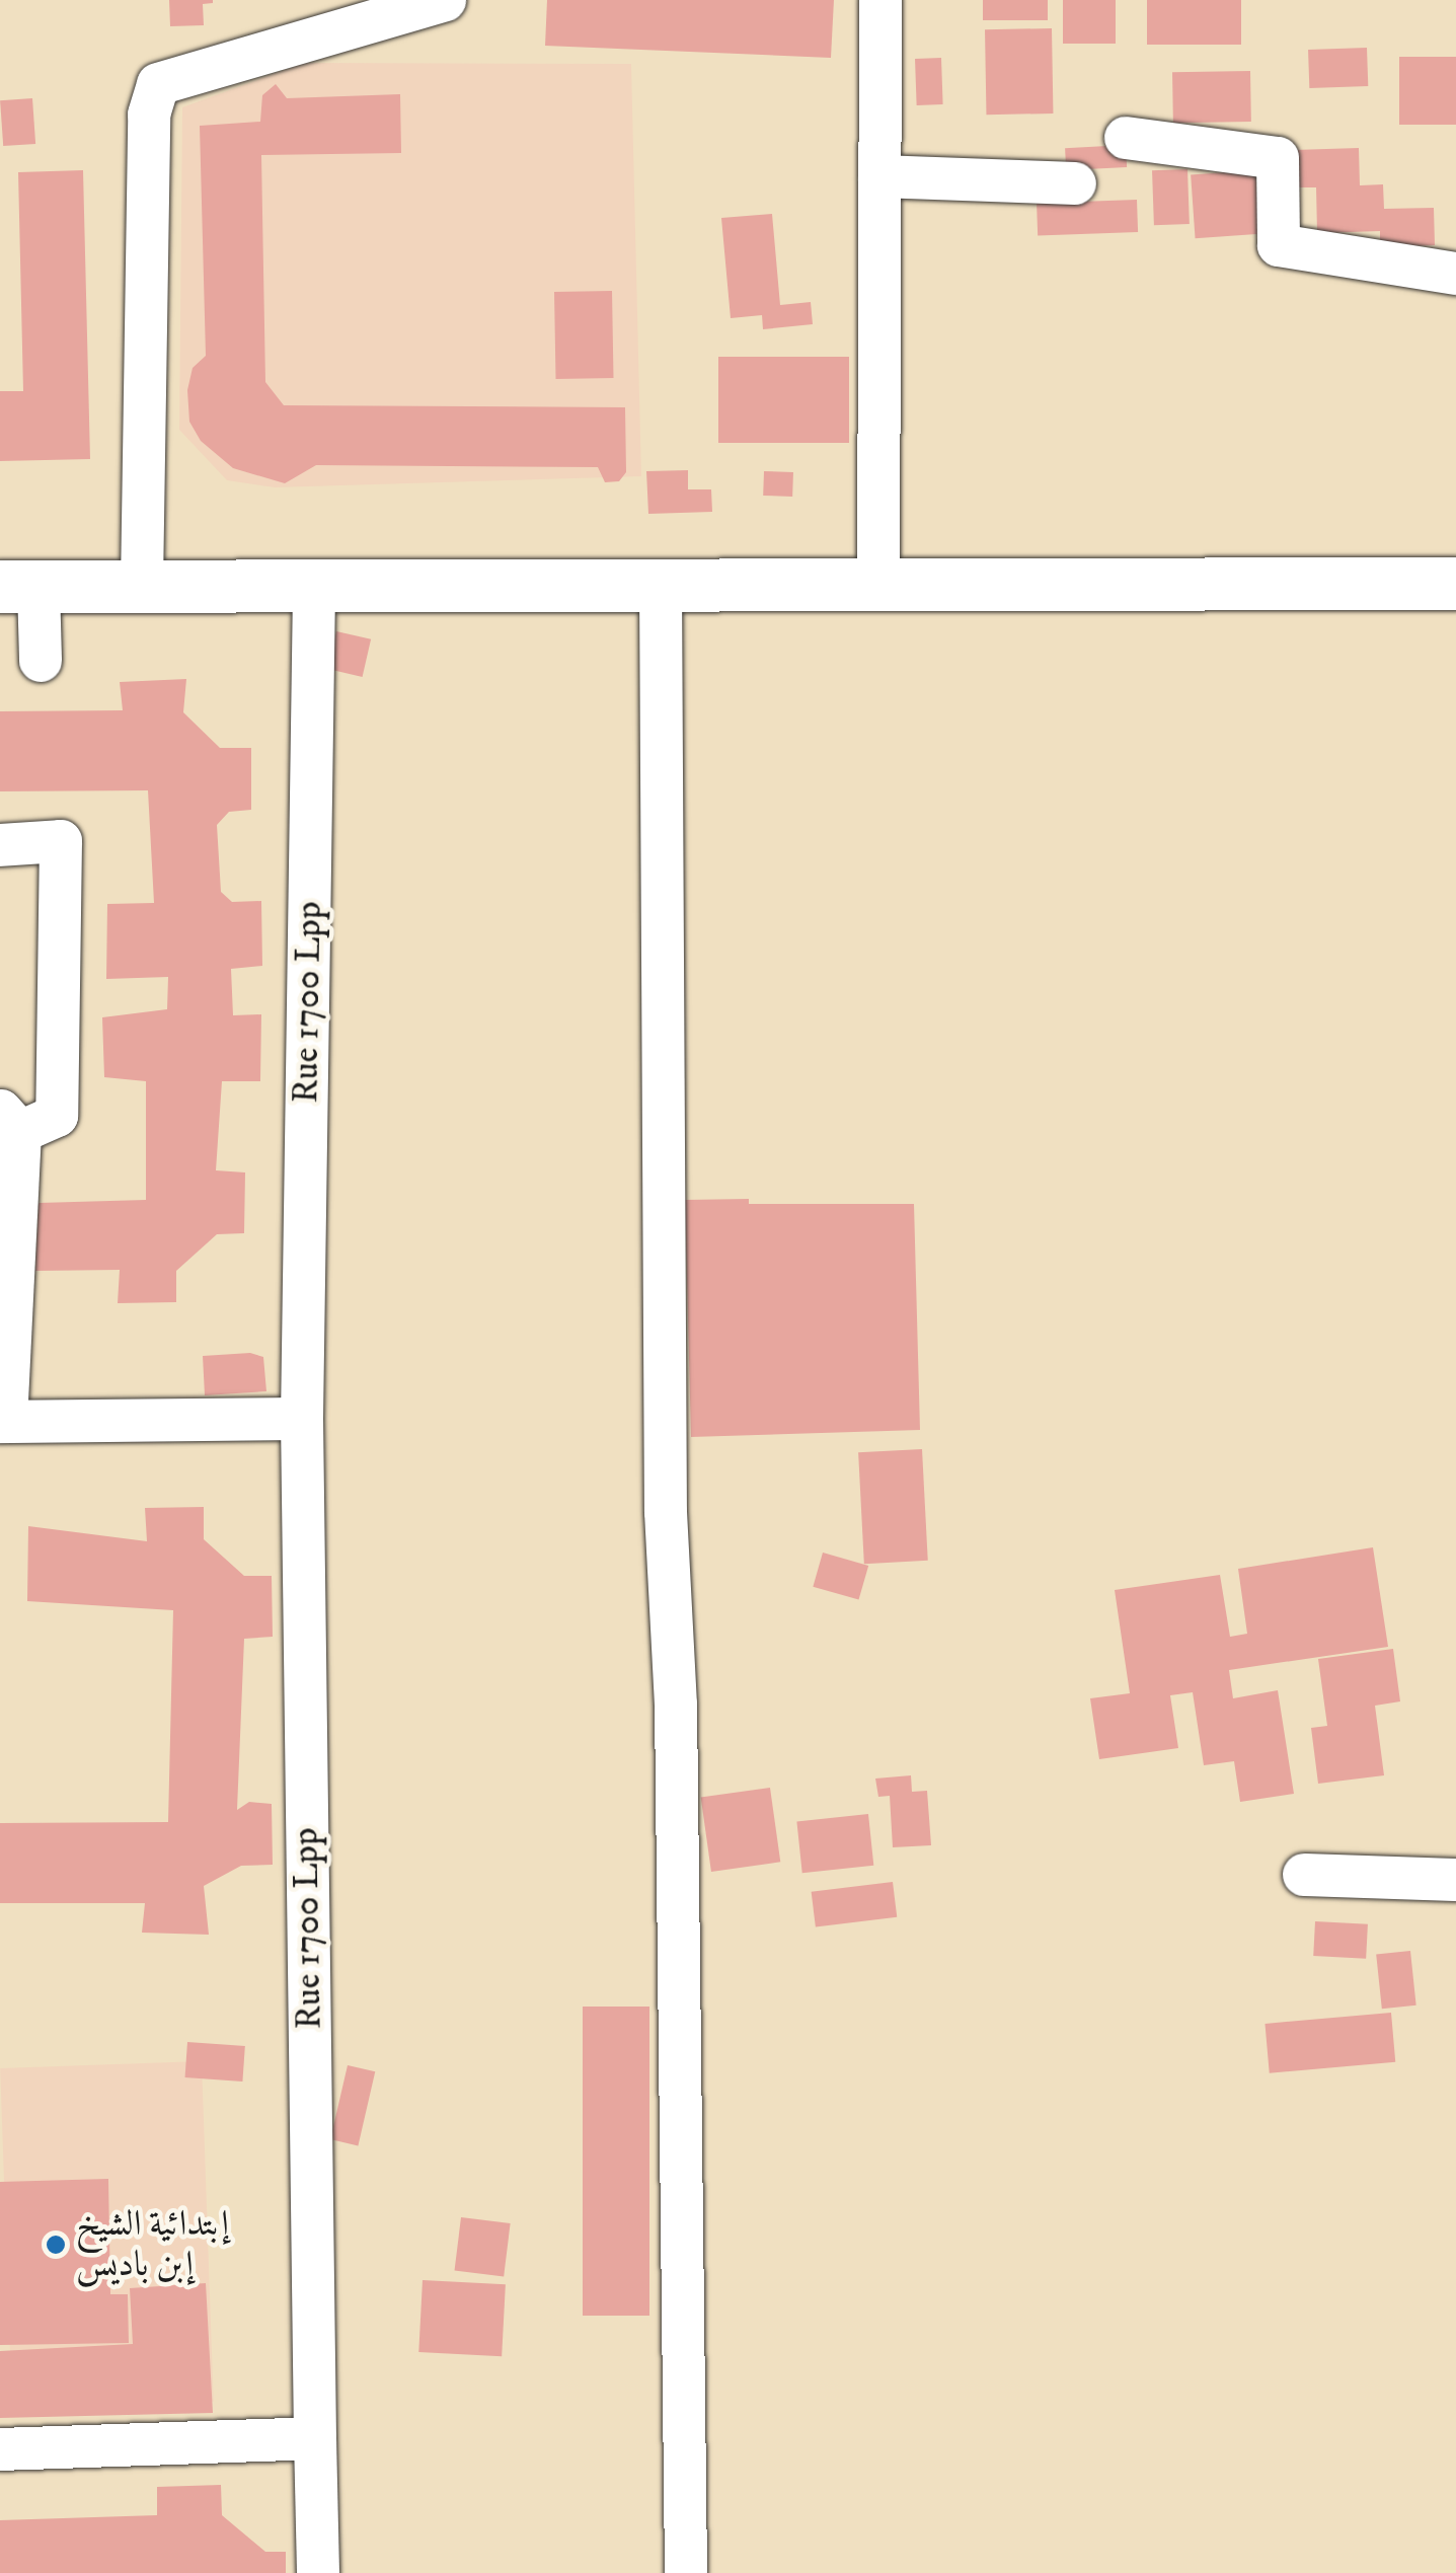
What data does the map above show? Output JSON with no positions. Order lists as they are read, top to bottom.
{
  "streets": {
    "street": ["Rue 1700 Lpp"]
  },
  "places": ["إبتدائية الشيخ إبن باديس"]
}
